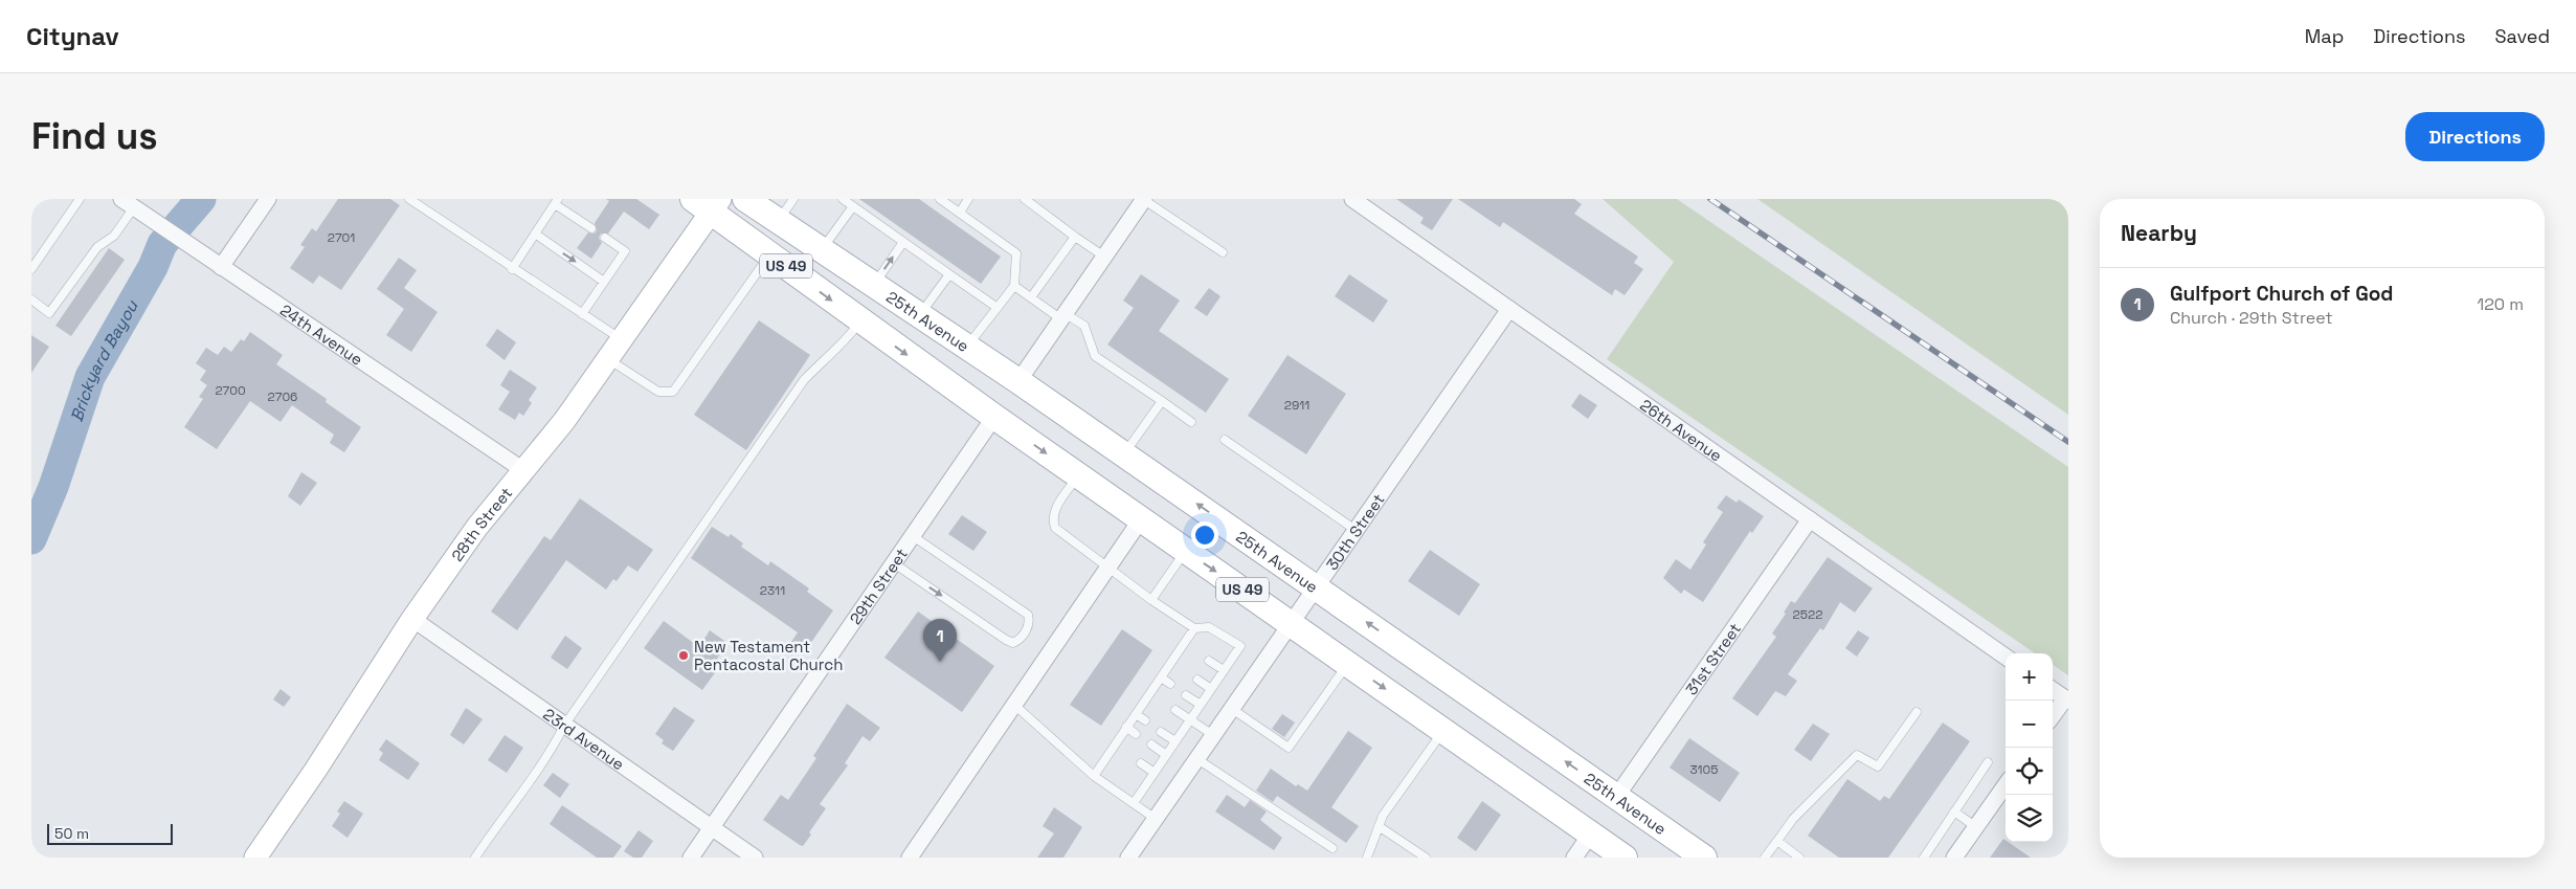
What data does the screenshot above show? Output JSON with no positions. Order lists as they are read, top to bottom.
{
  "streets": {
    "main road": ["US 49", "25th Avenue", "28th Street"],
    "street": [
      "24th Avenue",
      "26th Avenue",
      "30th Street",
      "29th Street",
      "31st Street",
      "23rd Avenue"
    ]
  },
  "crossings": [
    ["US 49", "28th Street"],
    ["US 49", "30th Street"],
    ["US 49", "29th Street"],
    ["25th Avenue", "30th Street"],
    ["25th Avenue", "31st Street"],
    ["24th Avenue", "28th Street"],
    ["26th Avenue", "30th Street"],
    ["26th Avenue", "31st Street"],
    ["28th Street", "23rd Avenue"],
    ["29th Street", "23rd Avenue"]
  ],
  "water": ["Brickyard Bayou"],
  "places": ["New Testament Pentacostal Church"],
  "house_numbers": [
    "2701",
    "2700",
    "2706",
    "2911",
    "2311",
    "2522",
    "3105"
  ],
  "scale_bar": "50 m",
  "page": {
    "header": "Citynav",
    "nav": ["Map", "Directions", "Saved"],
    "buttons": "Directions",
    "title": "Find us",
    "heading": "Nearby",
    "list": [
      {
        "mark": "1",
        "name": "Gulfport Church of God",
        "note": "Church · 29th Street",
        "value": "120 m"
      }
    ],
    "pins": "1",
    "map_buttons": ["+", "−"],
    "scale": "50 m"
  }
}
